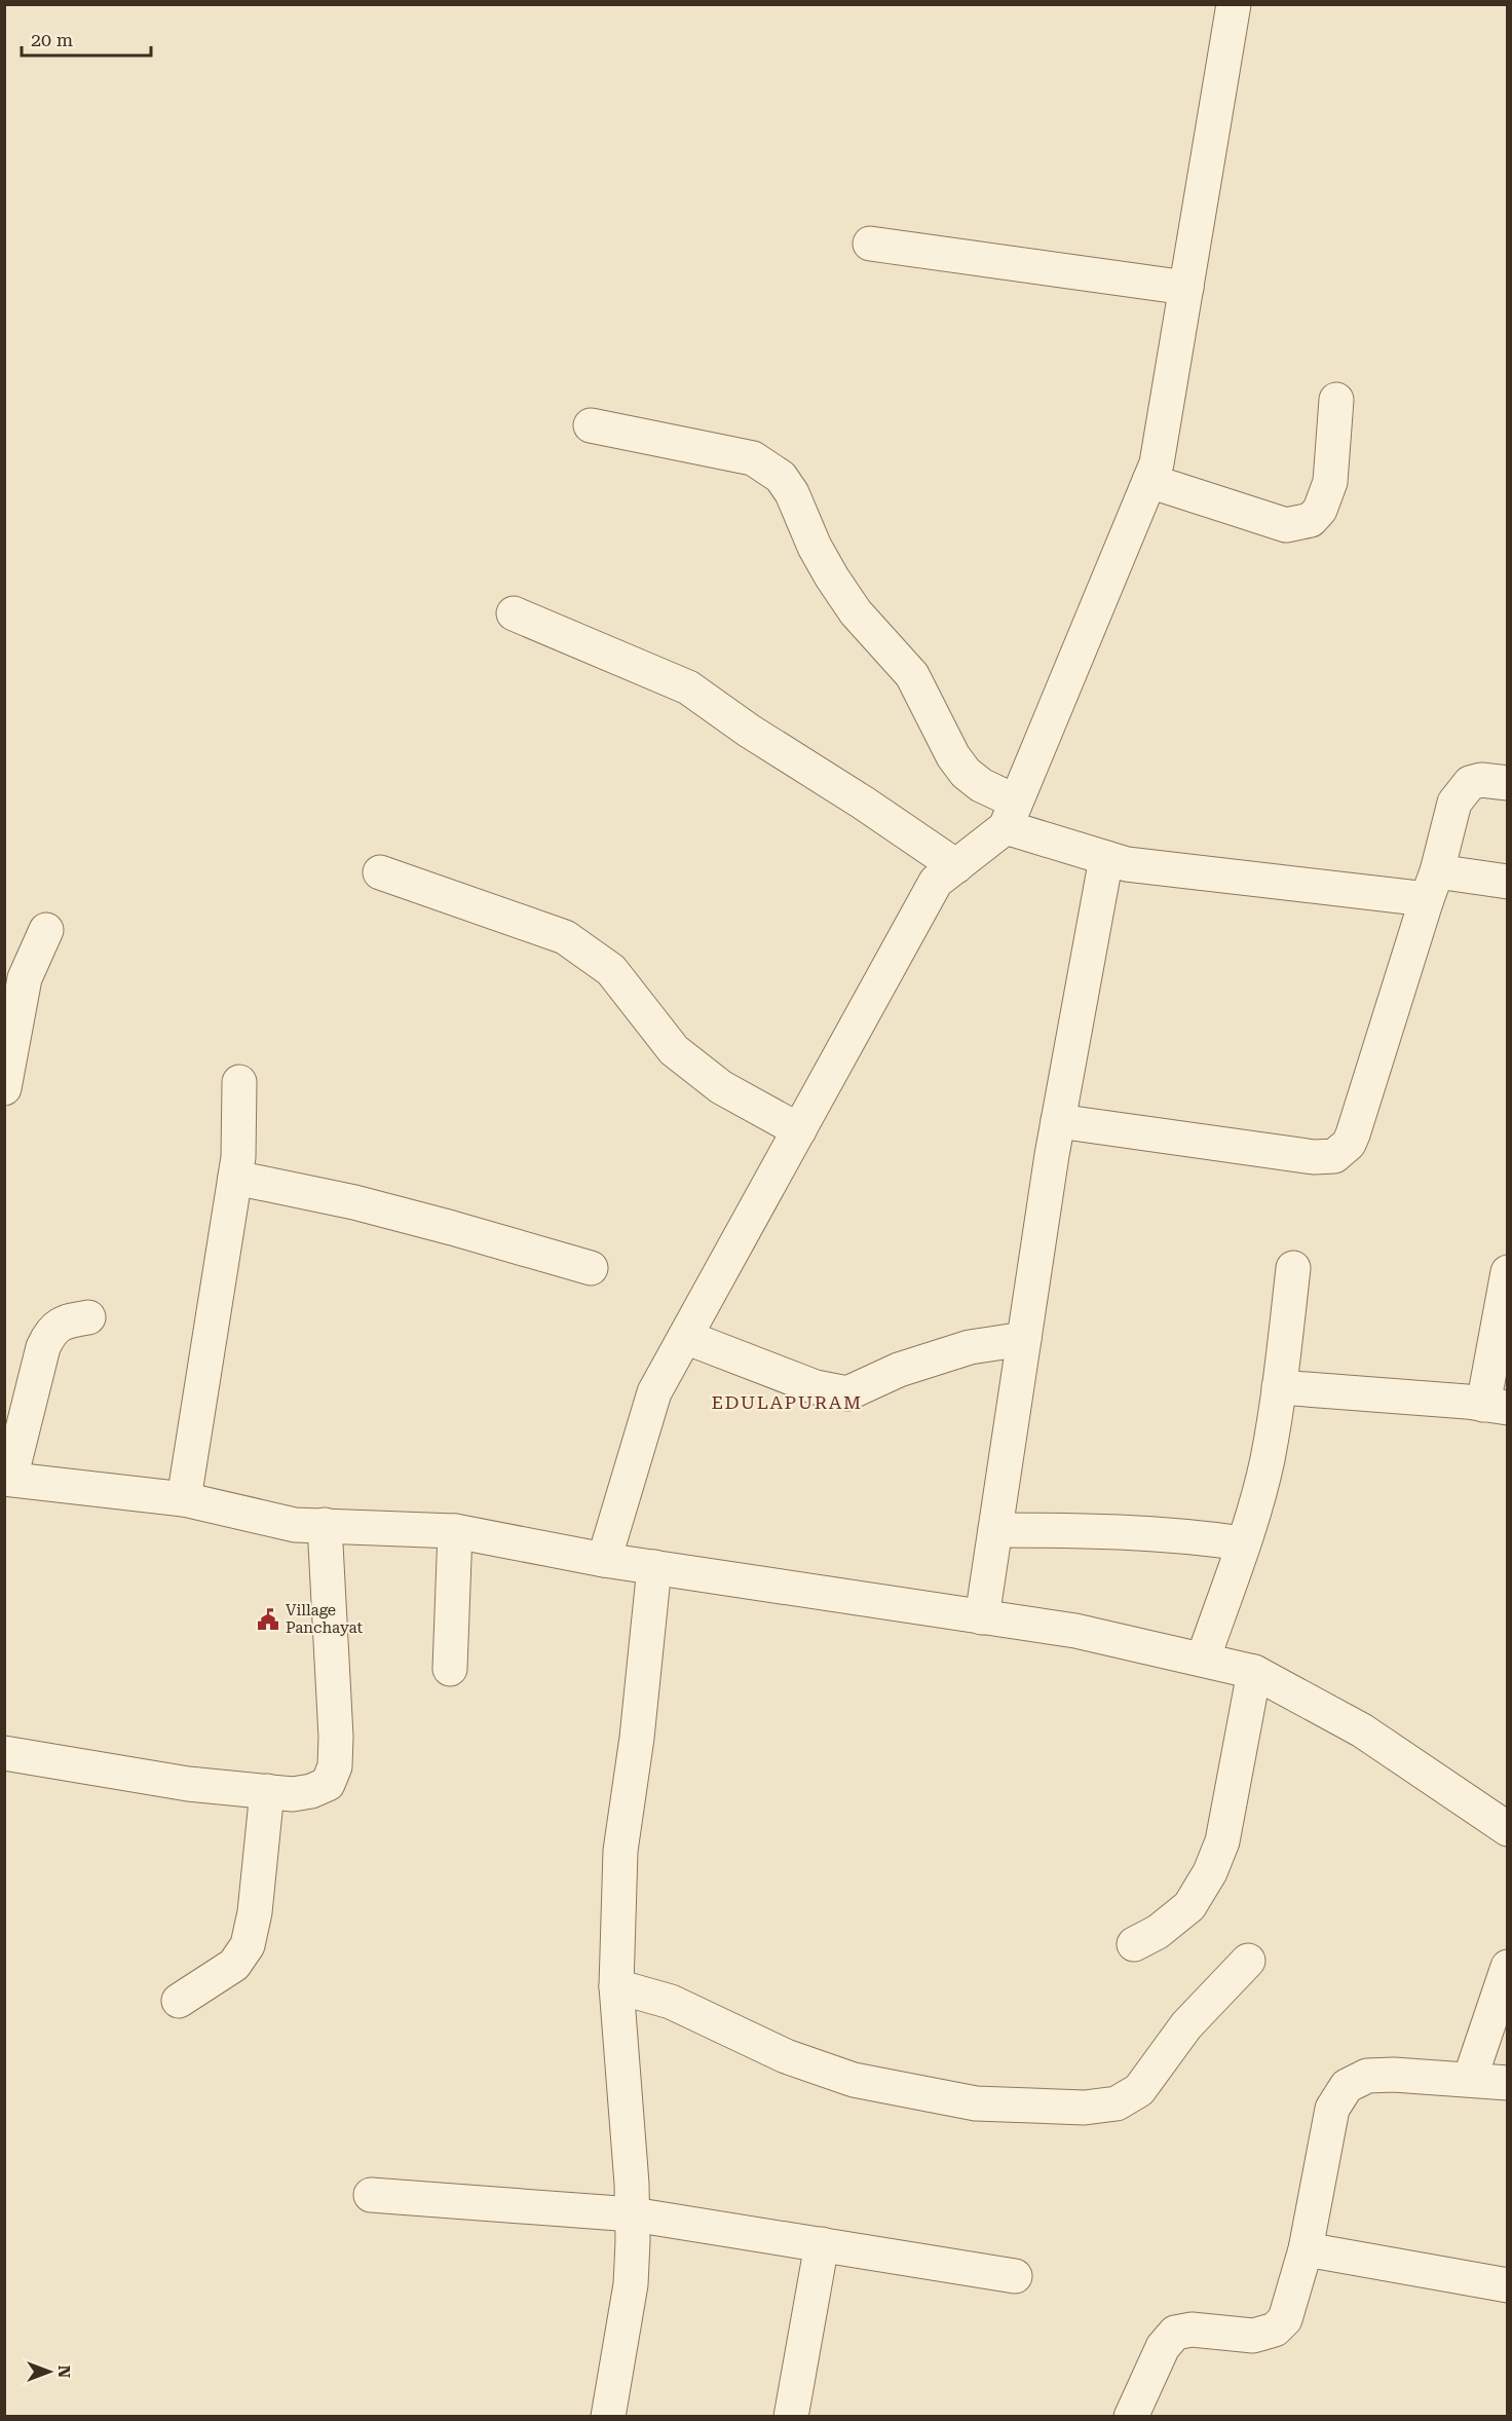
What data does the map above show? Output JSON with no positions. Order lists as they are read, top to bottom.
{
  "districts": ["EDULAPURAM"],
  "places": {
    "public building": ["Village Panchayat"]
  },
  "scale_bar": "20 m",
  "north": "right"
}
